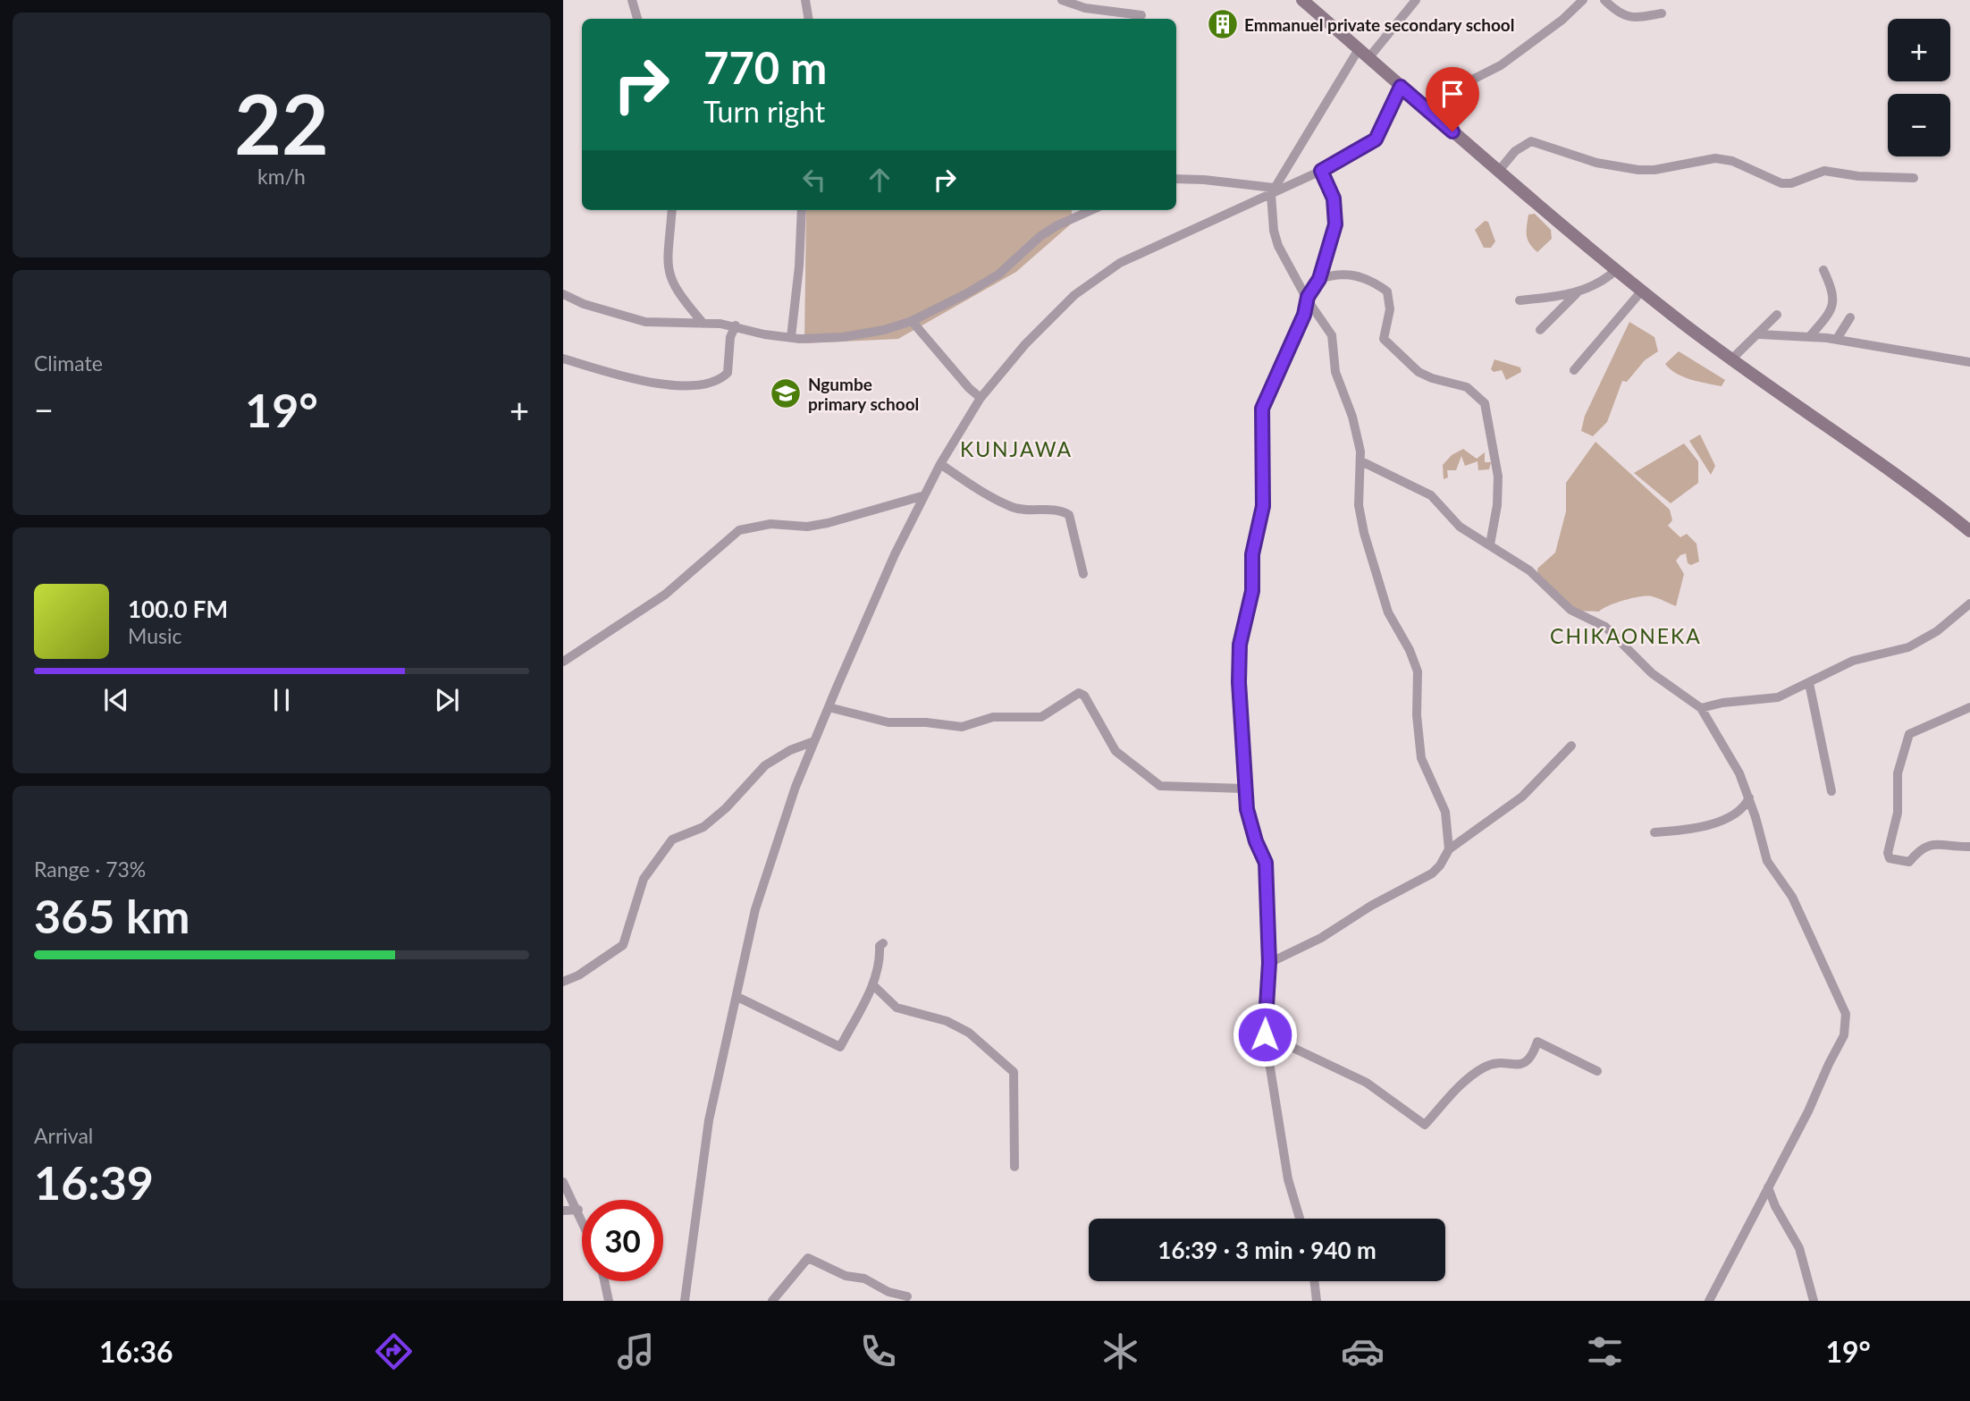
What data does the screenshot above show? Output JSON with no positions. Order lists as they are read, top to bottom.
{
  "districts": ["KUNJAWA", "CHIKAONEKA"],
  "places": {
    "building": ["Emmanuel private secondary school"],
    "school or university": ["Ngumbe primary school"]
  },
  "page": {
    "tile": [
      ["22", "km/h"],
      "Climate",
      ["Range · 73%", "365 km"],
      ["Arrival", "16:39"]
    ],
    "map_buttons": ["+", "−"],
    "turn": ["770 m", "Turn right"],
    "heat": ["−", "19°", "+"],
    "song": ["100.0 FM", "Music"],
    "limit": "30",
    "trip": "16:39 · 3 min · 940 m",
    "tabs": ["16:36", "19°"]
  }
}
